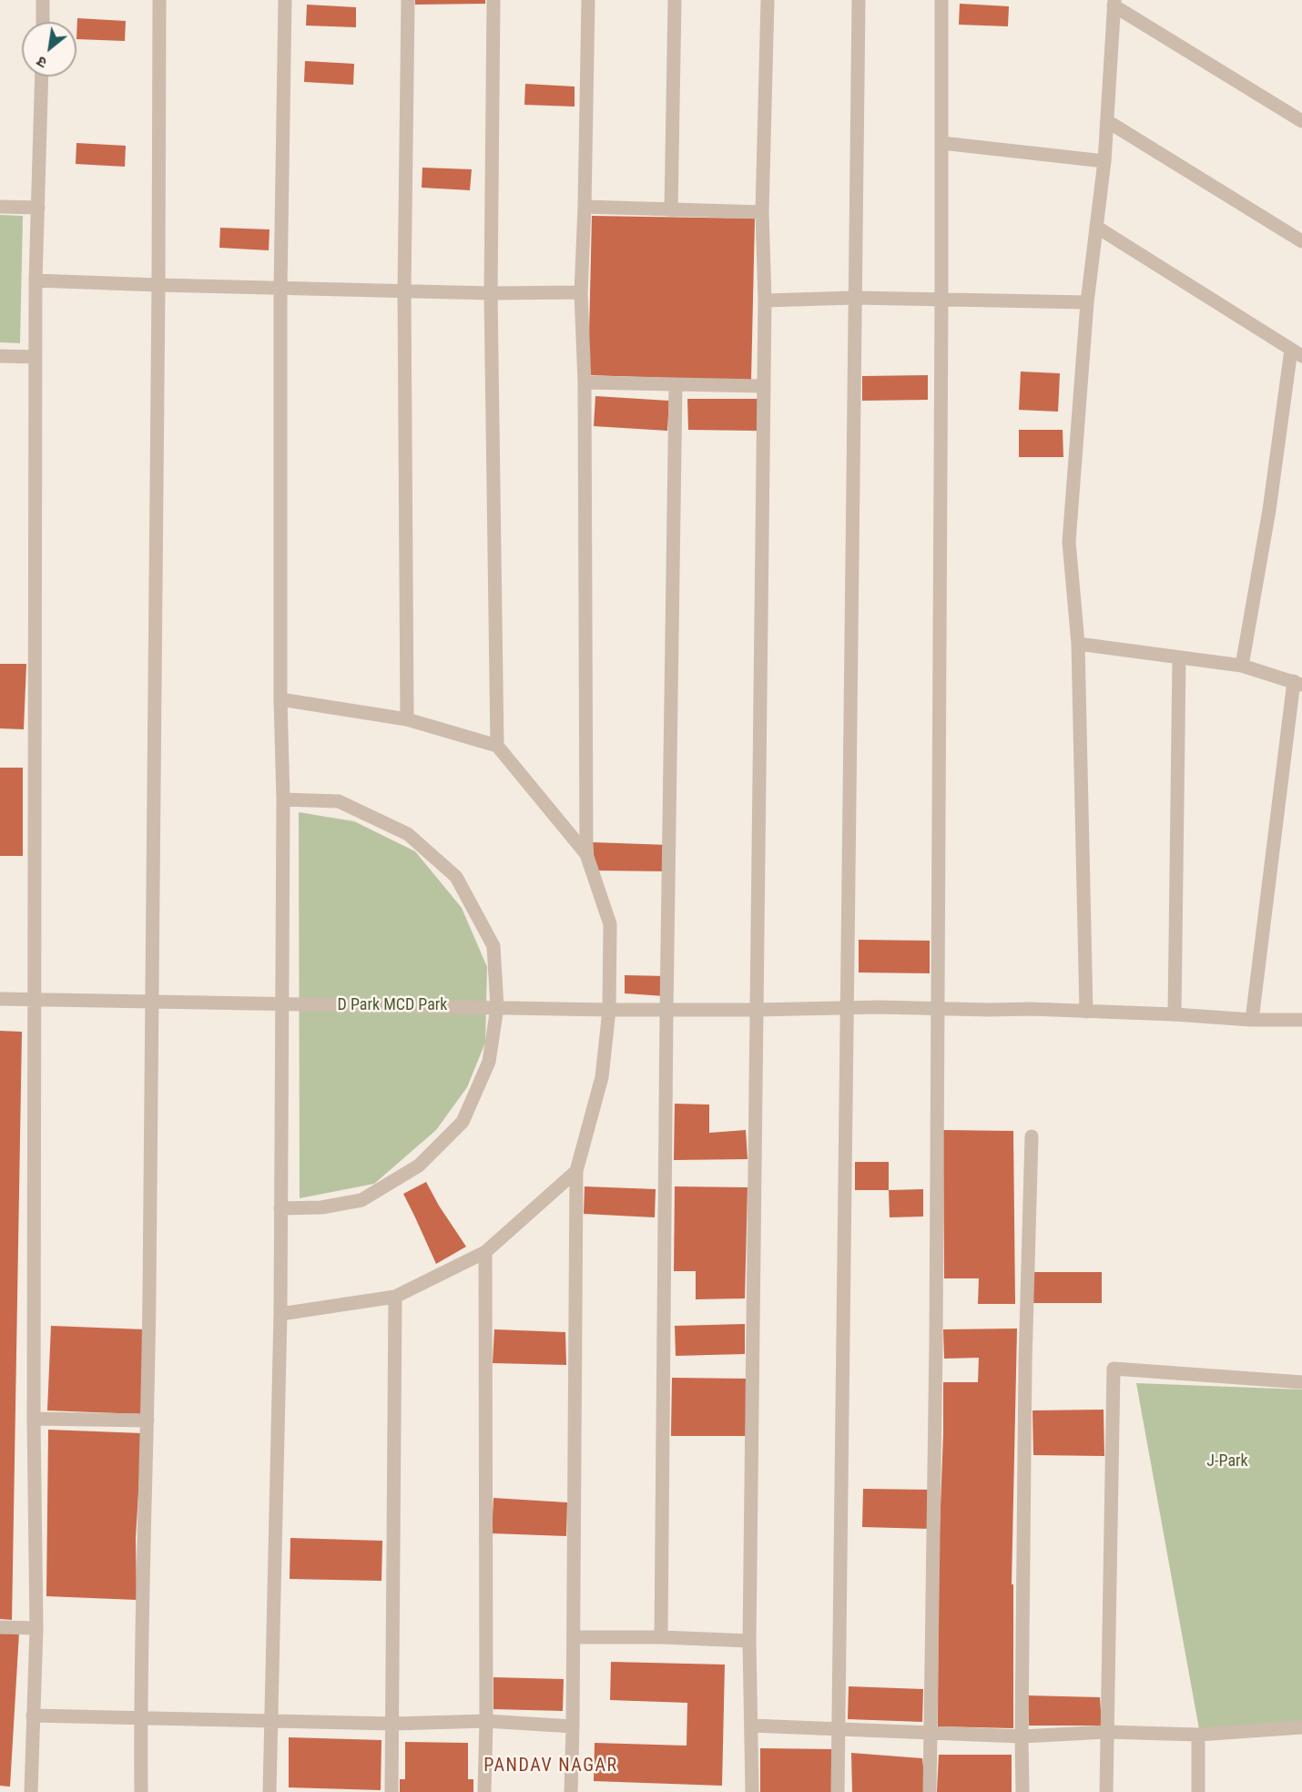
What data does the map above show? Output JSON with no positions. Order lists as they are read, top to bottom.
{
  "districts": ["PANDAV NAGAR"],
  "parks": ["D Park MCD Park", "J-Park"],
  "north": "bottom left"
}
